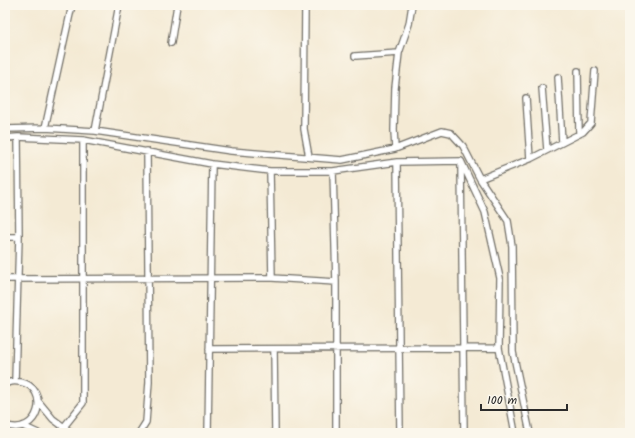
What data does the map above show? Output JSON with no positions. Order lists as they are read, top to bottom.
{
  "scale_bar": "100 m"
}
